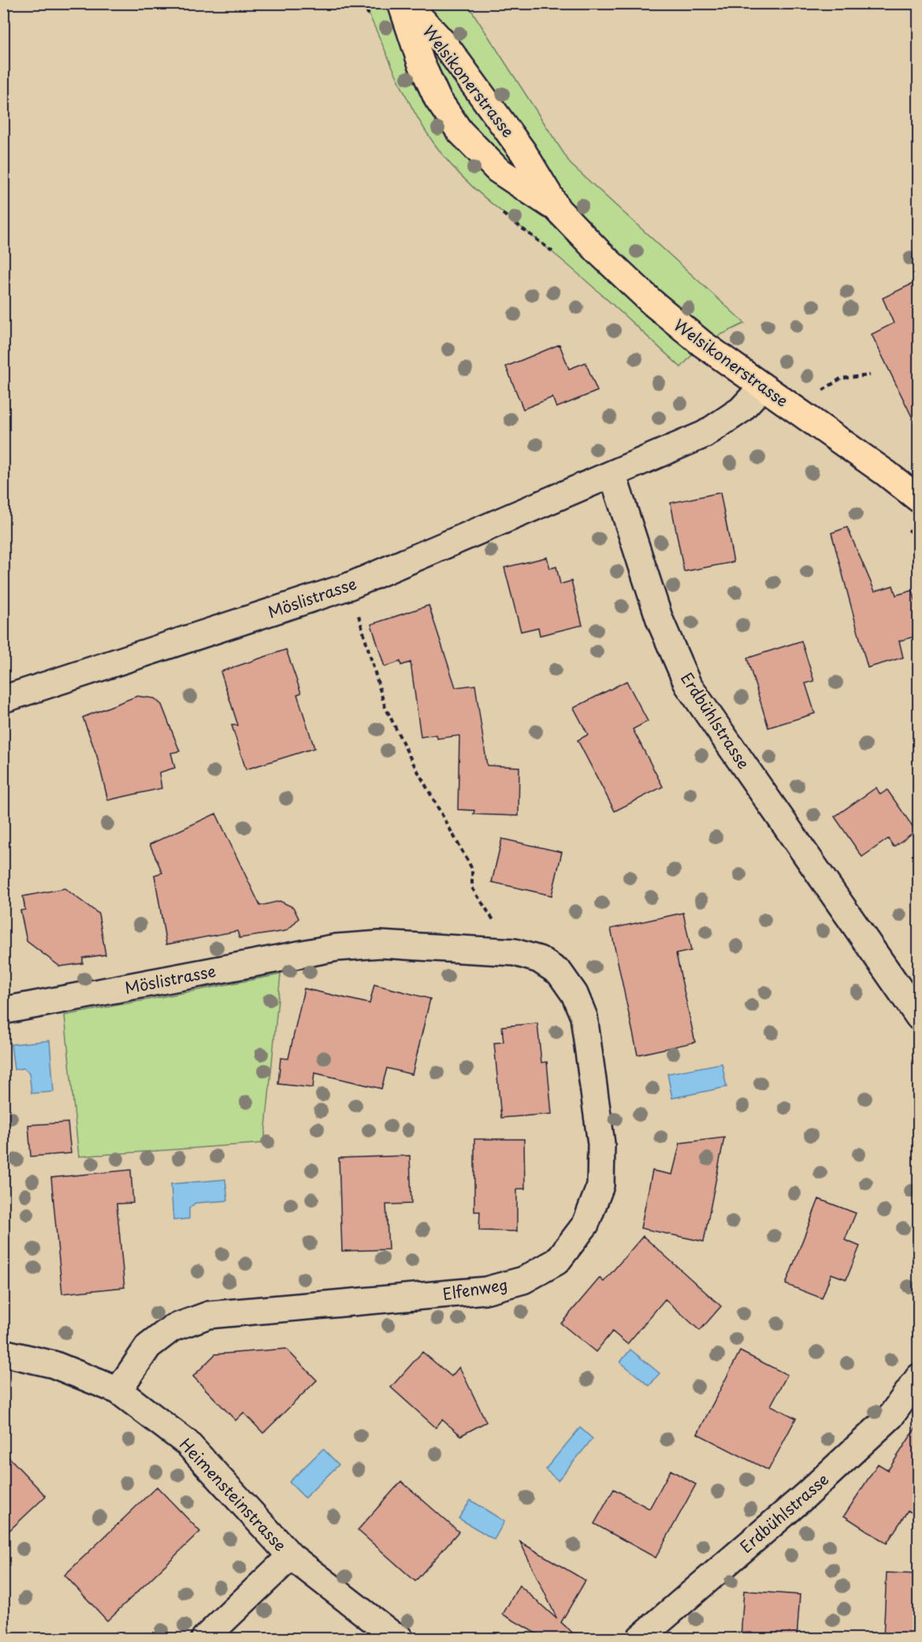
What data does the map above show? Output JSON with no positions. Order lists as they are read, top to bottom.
{
  "streets": {
    "main road": ["Welsikonerstrasse"],
    "street": [
      "Möslistrasse",
      "Erdbühlstrasse",
      "Elfenweg",
      "Heimensteinstrasse"
    ]
  },
  "crossings": [
    ["Möslistrasse", "Erdbühlstrasse"],
    ["Möslistrasse", "Elfenweg"],
    ["Elfenweg", "Heimensteinstrasse"]
  ]
}
